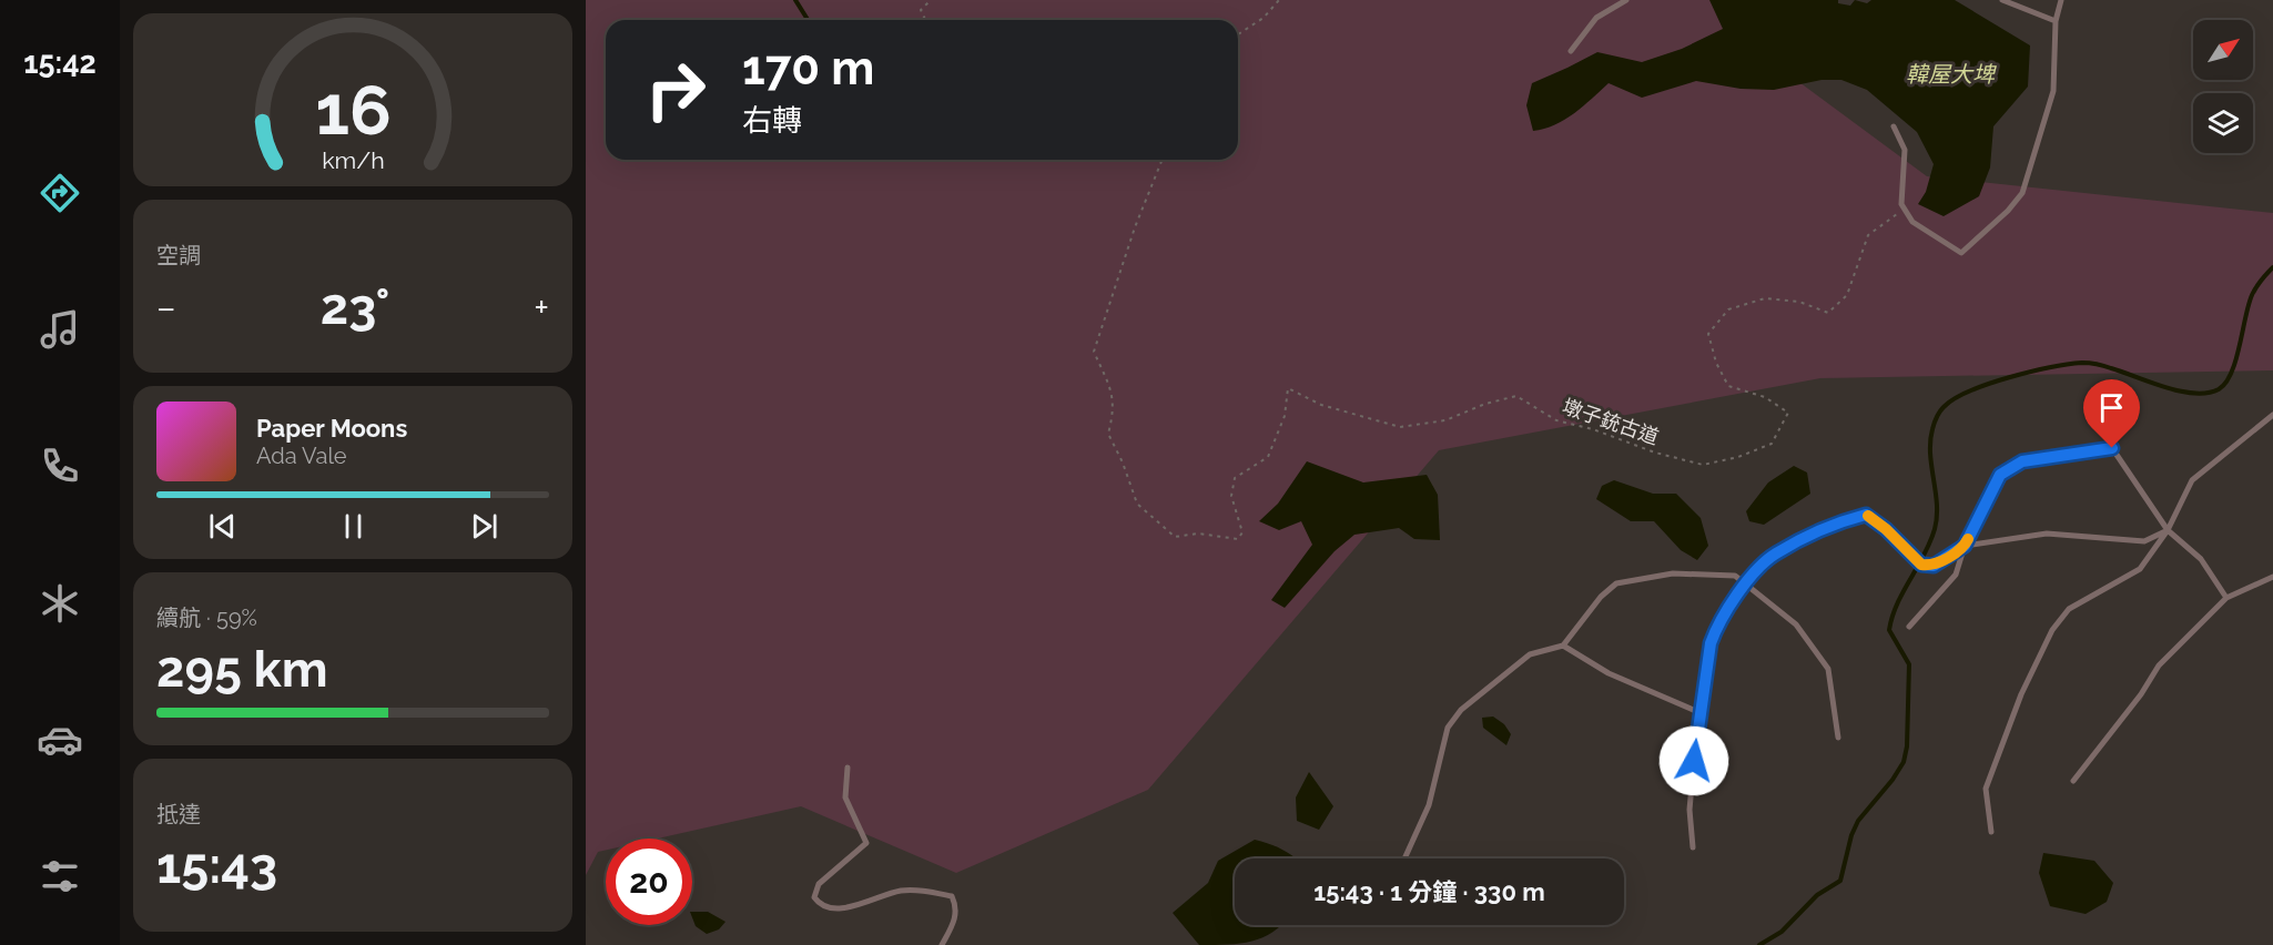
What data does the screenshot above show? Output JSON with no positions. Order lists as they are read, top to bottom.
{
  "streets": {
    "path": ["墩子銃古道"]
  },
  "water": ["韓屋大埤"],
  "north": "top right",
  "page": {
    "tabs": "15:42",
    "turn": ["170 m", "右轉"],
    "tile": [
      "空調",
      ["續航 · 59%", "295 km"],
      ["抵達", "15:43"]
    ],
    "heat": ["−", "23°", "+"],
    "song": ["Paper Moons", "Ada Vale"],
    "limit": "20",
    "trip": "15:43 · 1 分鐘 · 330 m",
    "gauge": ["16", "km/h"]
  }
}
